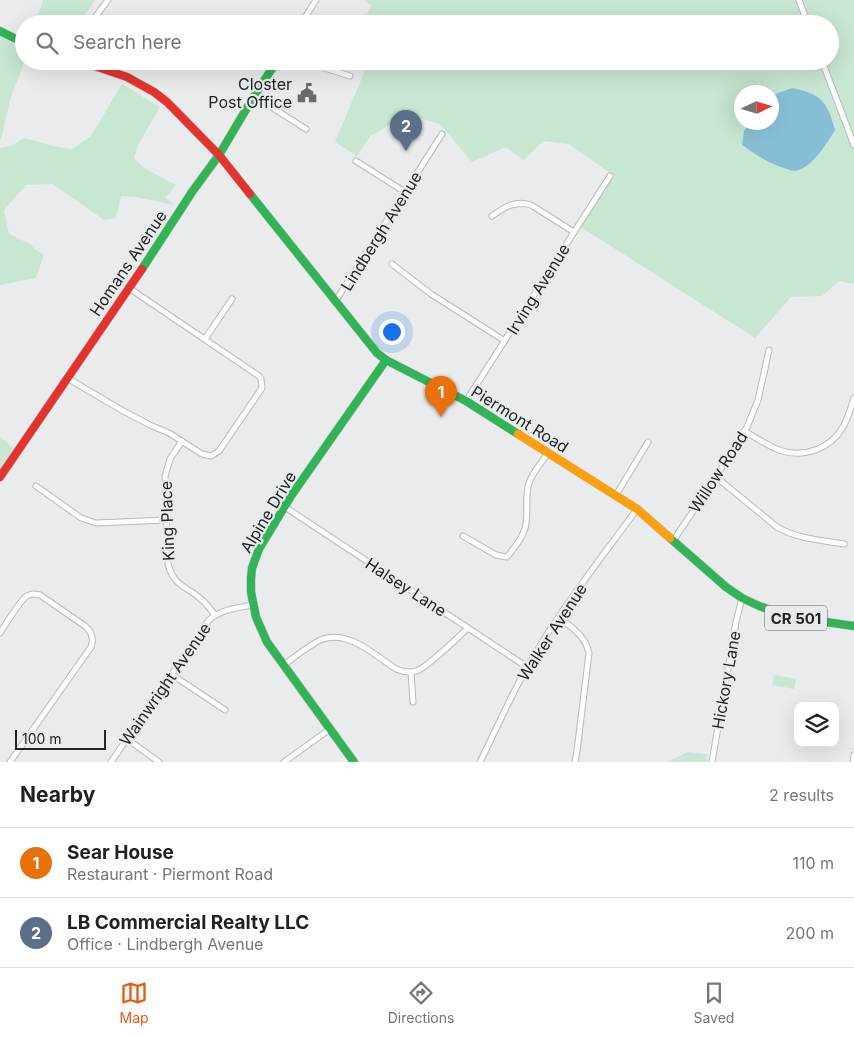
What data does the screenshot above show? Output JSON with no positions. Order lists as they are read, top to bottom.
{
  "streets": {
    "main road": [
      "Homans Avenue",
      "Piermont Road",
      "Alpine Drive",
      "CR 501"
    ],
    "street": [
      "Lindbergh Avenue",
      "Irving Avenue",
      "Willow Road",
      "King Place",
      "Halsey Lane",
      "Walker Avenue",
      "Hickory Lane",
      "Wainwright Avenue"
    ]
  },
  "crossings": [
    ["Lindbergh Avenue", "Piermont Road"],
    ["Homans Avenue", "Piermont Road"],
    ["Irving Avenue", "Piermont Road"],
    ["Piermont Road", "Willow Road"],
    ["Piermont Road", "Alpine Drive"],
    ["Piermont Road", "Walker Avenue"],
    ["Piermont Road", "Hickory Lane"],
    ["Alpine Drive", "Halsey Lane"],
    ["Alpine Drive", "Wainwright Avenue"],
    ["King Place", "Wainwright Avenue"],
    ["Halsey Lane", "Walker Avenue"]
  ],
  "places": {
    "public building": ["Closter Post Office"]
  },
  "scale_bar": "100 m",
  "north": "right",
  "page": {
    "search": "Search here",
    "pins": ["2", "1"],
    "scale": "100 m",
    "heading": ["Nearby", "2 results"],
    "list": [
      {
        "mark": "1",
        "name": "Sear House",
        "note": "Restaurant · Piermont Road",
        "value": "110 m"
      },
      {
        "mark": "2",
        "name": "LB Commercial Realty LLC",
        "note": "Office · Lindbergh Avenue",
        "value": "200 m"
      }
    ],
    "nav": ["Map", "Directions", "Saved"]
  }
}
